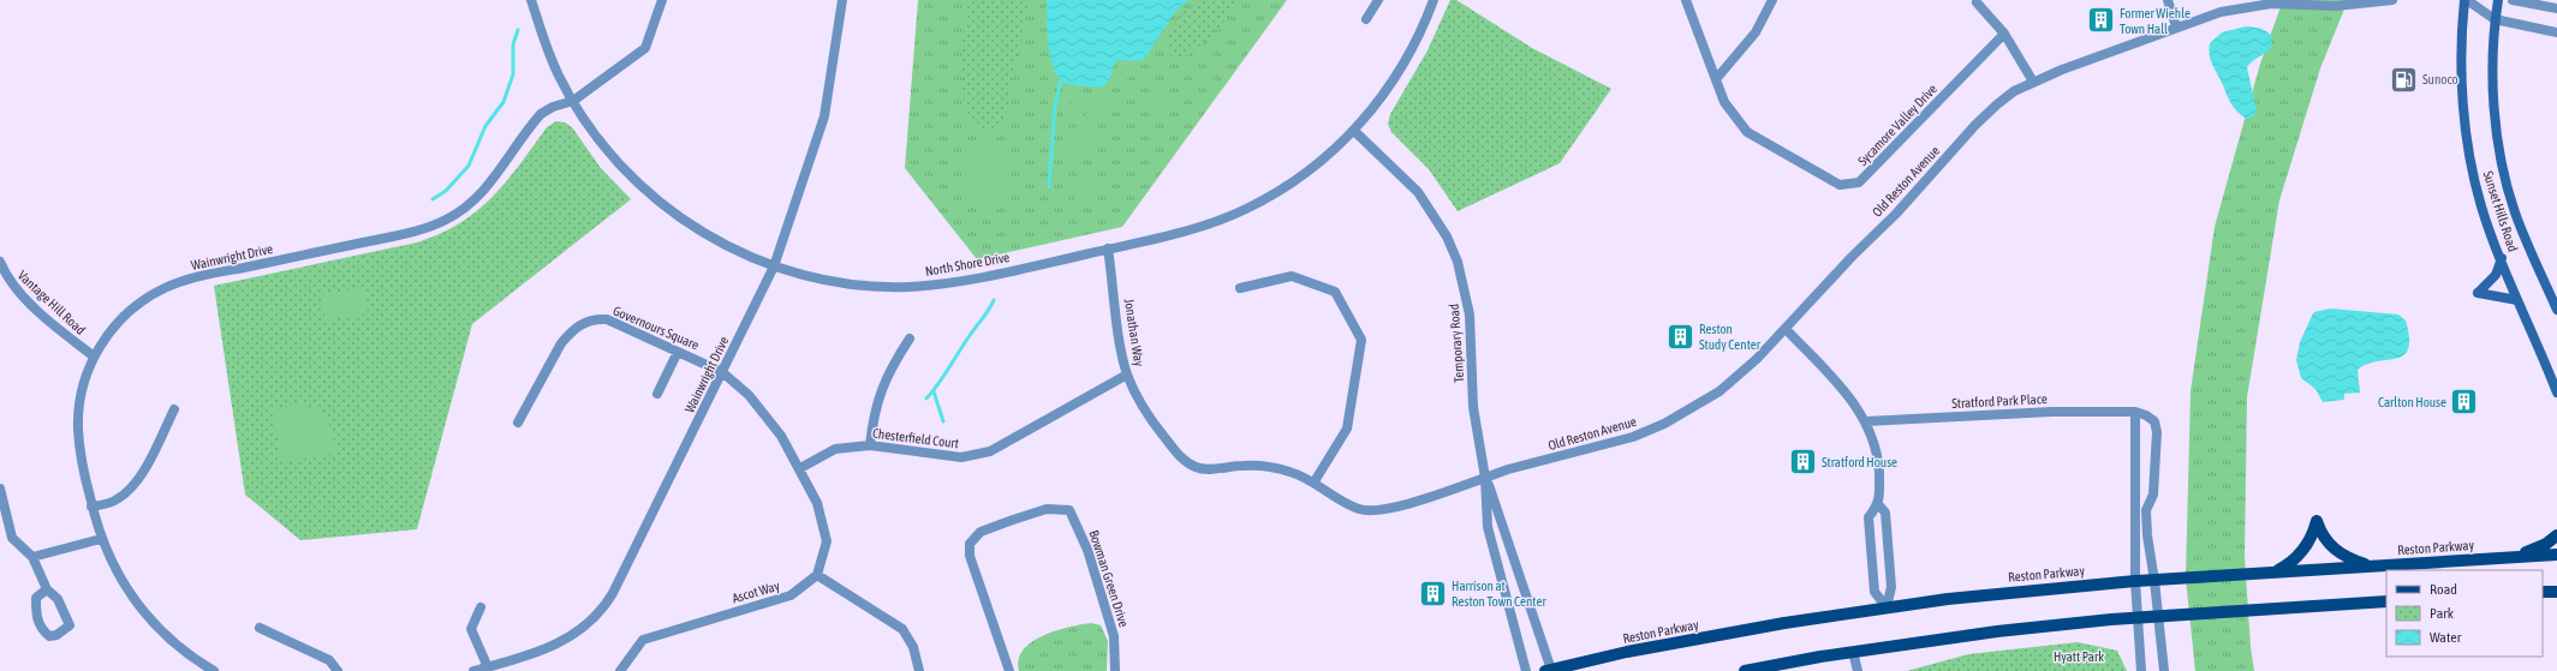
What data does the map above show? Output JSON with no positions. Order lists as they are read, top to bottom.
{
  "streets": {
    "main road": ["Sunset Hills Road", "Reston Parkway"],
    "street": [
      "Sycamore Valley Drive",
      "Old Reston Avenue",
      "Wainwright Drive",
      "North Shore Drive",
      "Vantage Hill Road",
      "Governours Square",
      "Jonathan Way",
      "Temporary Road",
      "Stratford Park Place",
      "Chesterfield Court",
      "Bowman Green Drive",
      "Ascot Way"
    ]
  },
  "crossings": [
    ["Old Reston Avenue", "Jonathan Way"],
    ["Old Reston Avenue", "Temporary Road"],
    ["Wainwright Drive", "North Shore Drive"],
    ["Wainwright Drive", "Vantage Hill Road"],
    ["Wainwright Drive", "Governours Square"],
    ["North Shore Drive", "Jonathan Way"],
    ["North Shore Drive", "Temporary Road"],
    ["Jonathan Way", "Temporary Road"],
    ["Jonathan Way", "Chesterfield Court"],
    ["Temporary Road", "Reston Parkway"]
  ],
  "parks": ["Hyatt Park"],
  "places": {
    "building": [
      "Former Wiehle Town Hall",
      "Reston Study Center",
      "Carlton House",
      "Stratford House",
      "Harrison at Reston Town Center"
    ],
    "fuel station": ["Sunoco"]
  },
  "legend": ["Road", "Park", "Water"]
}
